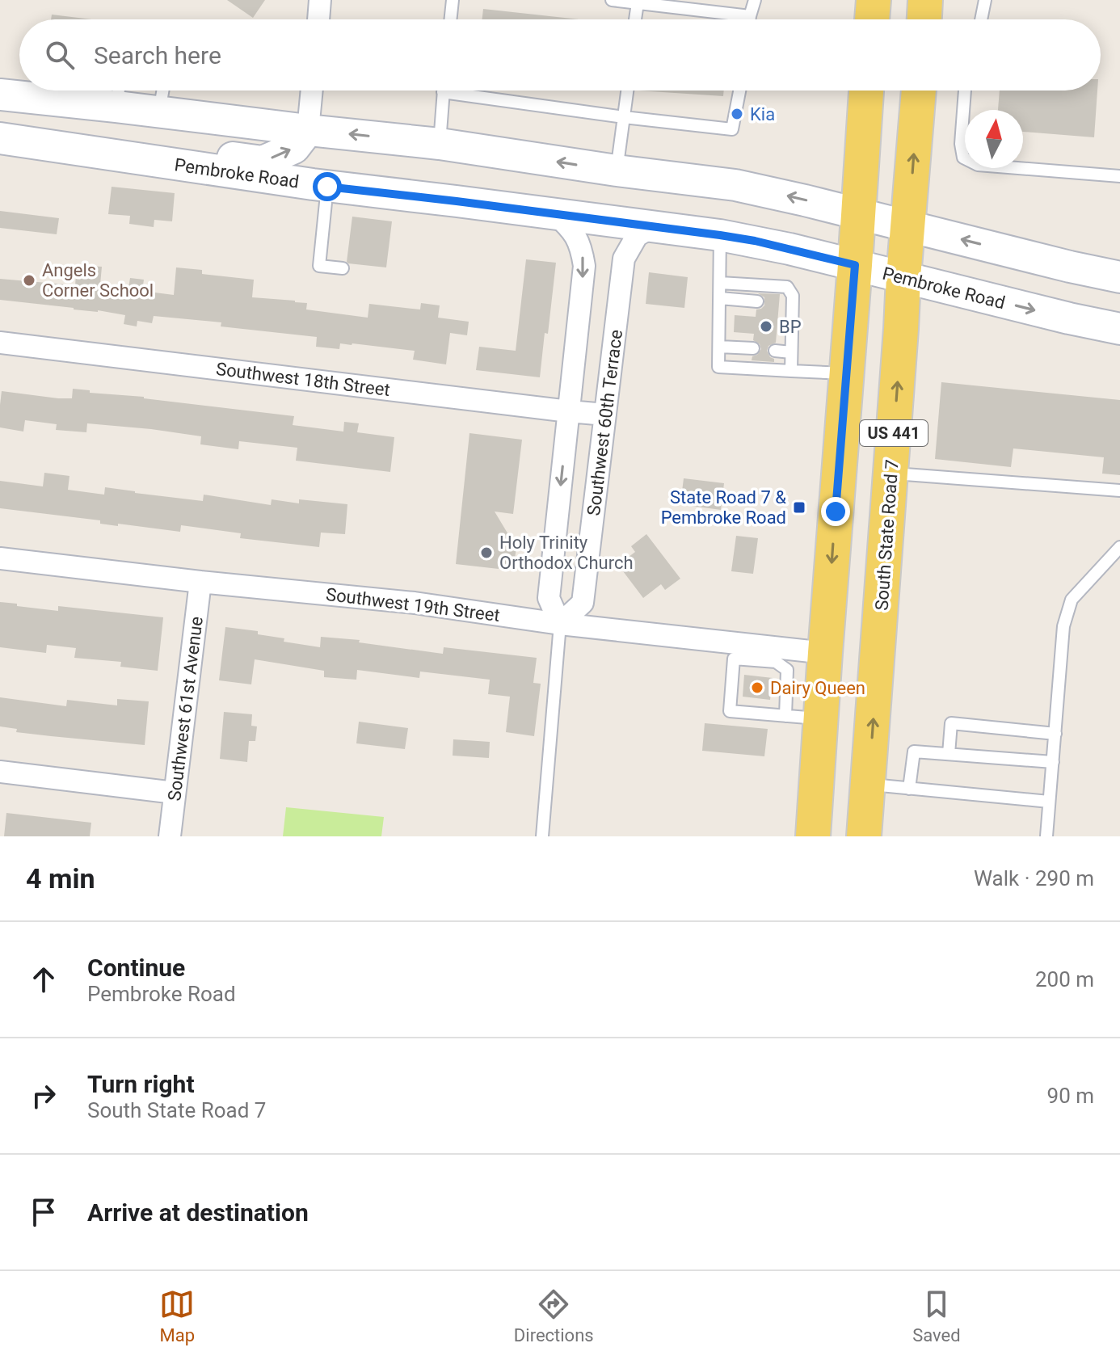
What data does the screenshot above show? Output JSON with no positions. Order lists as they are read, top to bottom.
{
  "streets": {
    "main road": ["Pembroke Road", "US 441", "South State Road 7"],
    "street": [
      "Southwest 18th Street",
      "Southwest 60th Terrace",
      "Southwest 19th Street",
      "Southwest 61st Avenue"
    ]
  },
  "crossings": [
    ["Pembroke Road", "Southwest 60th Terrace"],
    ["Pembroke Road", "US 441"],
    ["Pembroke Road", "South State Road 7"],
    ["Southwest 18th Street", "Southwest 60th Terrace"],
    ["Southwest 60th Terrace", "Southwest 19th Street"],
    ["US 441", "Southwest 19th Street"],
    ["Southwest 19th Street", "Southwest 61st Avenue"]
  ],
  "places": {
    "other": [
      "Kia",
      "Angels Corner School",
      "BP",
      "Holy Trinity Orthodox Church",
      "Dairy Queen"
    ],
    "transit": ["State Road 7 & Pembroke Road"]
  },
  "north": "top",
  "page": {
    "search": "Search here",
    "heading": ["4 min", "Walk · 290 m"],
    "list": [
      ["Continue", "Pembroke Road", "200 m"],
      ["Turn right", "South State Road 7", "90 m"],
      "Arrive at destination"
    ],
    "nav": ["Map", "Directions", "Saved"]
  }
}
